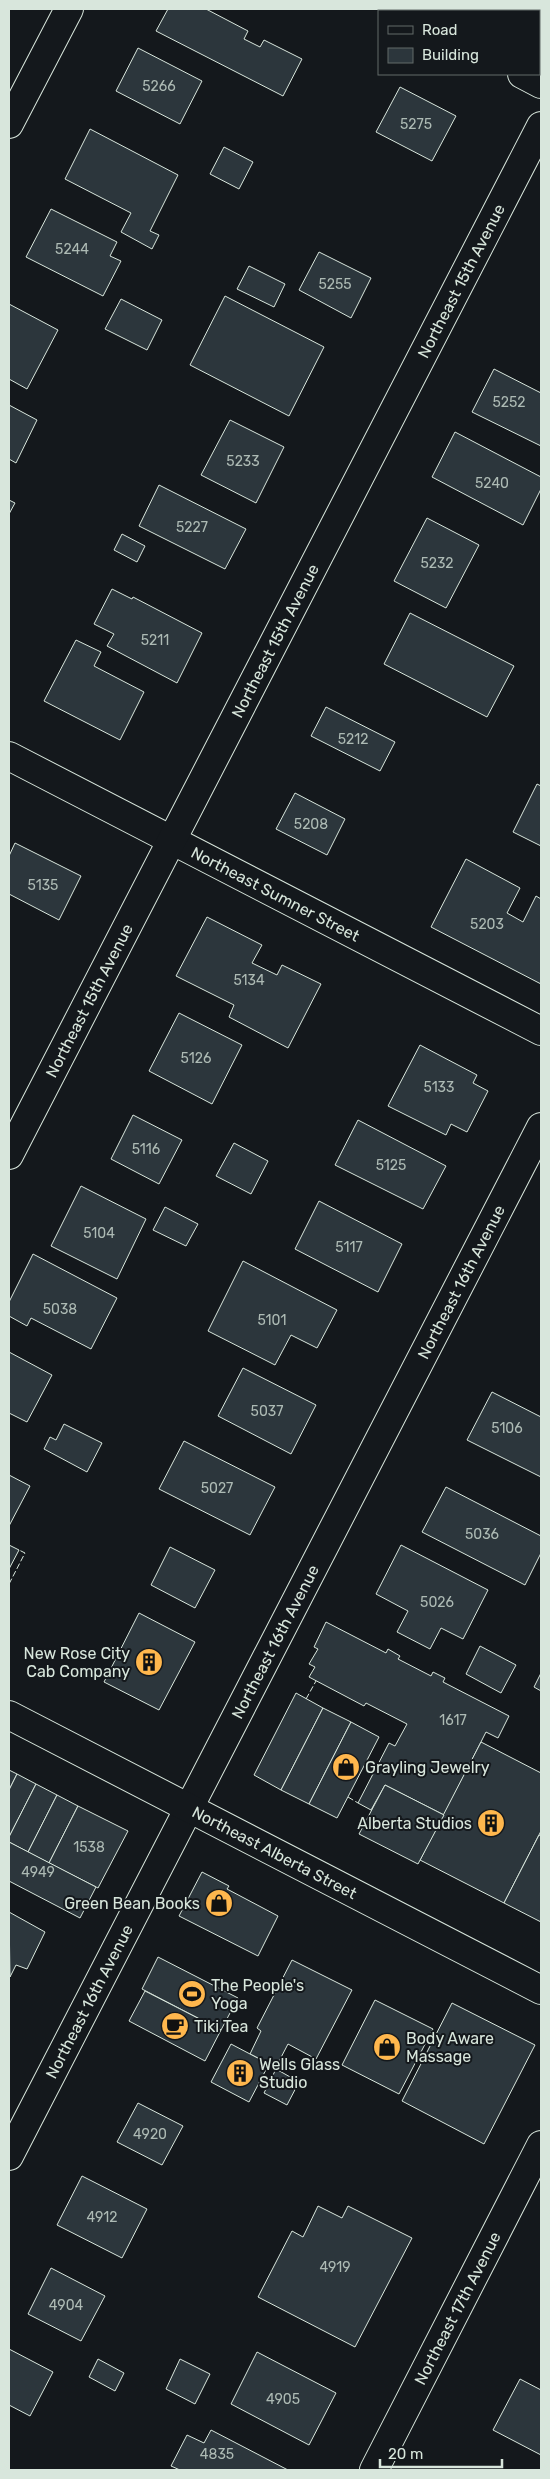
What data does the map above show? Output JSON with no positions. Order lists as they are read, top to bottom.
{
  "streets": {
    "street": [
      "Northeast 15th Avenue",
      "Northeast Sumner Street",
      "Northeast 16th Avenue",
      "Northeast Alberta Street",
      "Northeast 17th Avenue"
    ]
  },
  "crossings": [
    ["Northeast 15th Avenue", "Northeast Sumner Street"],
    ["Northeast 16th Avenue", "Northeast Alberta Street"]
  ],
  "places": {
    "building": ["New Rose City Cab Company", "Alberta Studios", "Wells Glass Studio"],
    "shop": ["Grayling Jewelry", "Green Bean Books", "Body Aware Massage"],
    "sports": ["The People's Yoga"],
    "cafe": ["Tiki Tea"]
  },
  "house_numbers": [
    "5266",
    "5275",
    "5244",
    "5255",
    "5252",
    "5233",
    "5240",
    "5227",
    "5232",
    "5211",
    "5212",
    "5208",
    "5135",
    "5203",
    "5134",
    "5126",
    "5133",
    "5116",
    "5125",
    "5104",
    "5117",
    "5038",
    "5101",
    "5037",
    "5106",
    "5027",
    "5036",
    "5026",
    "1617",
    "1538",
    "4949",
    "4920",
    "4912",
    "4919",
    "4904",
    "4905",
    "4835"
  ],
  "legend": ["Road", "Building"],
  "scale_bar": "20 m"
}
